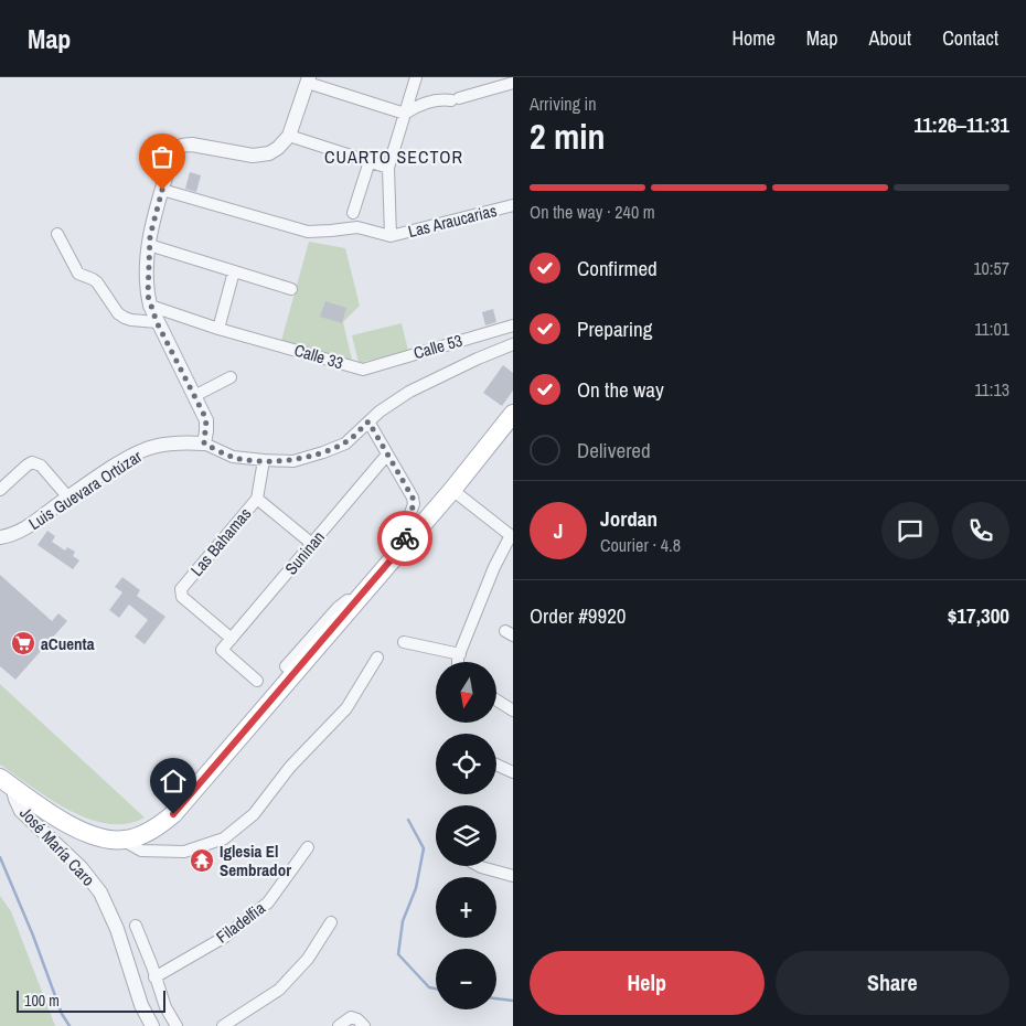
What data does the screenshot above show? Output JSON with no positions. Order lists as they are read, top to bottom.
{
  "streets": {
    "street": [
      "Las Araucarias",
      "Calle 53",
      "Calle 33",
      "Luis Guevara Ortúzar",
      "Las Bahamas",
      "Suninan",
      "José María Caro",
      "Filadelfia"
    ]
  },
  "crossings": [
    ["Calle 53", "Calle 33"],
    ["Las Bahamas", "Suninan"]
  ],
  "districts": ["CUARTO SECTOR"],
  "places": {
    "supermarket": ["aCuenta"],
    "temple": ["Iglesia El Sembrador"]
  },
  "scale_bar": "100 m",
  "north": "bottom",
  "page": {
    "header": "Map",
    "nav": [
      "Home",
      "Map",
      "About",
      "Contact"
    ],
    "heading": ["2 min", "Arriving in", "11:26–11:31"],
    "panel": [
      "Jordan",
      "Courier · 4.8",
      "Order #9920",
      "$17,300"
    ],
    "bar": "On the way · 240 m",
    "list": [
      ["Confirmed", "10:57"],
      ["Preparing", "11:01"],
      ["On the way", "11:13"],
      "Delivered"
    ],
    "round": "J",
    "map_buttons": ["+", "−"],
    "buttons": ["Help", "Share"],
    "scale": "100 m"
  }
}
